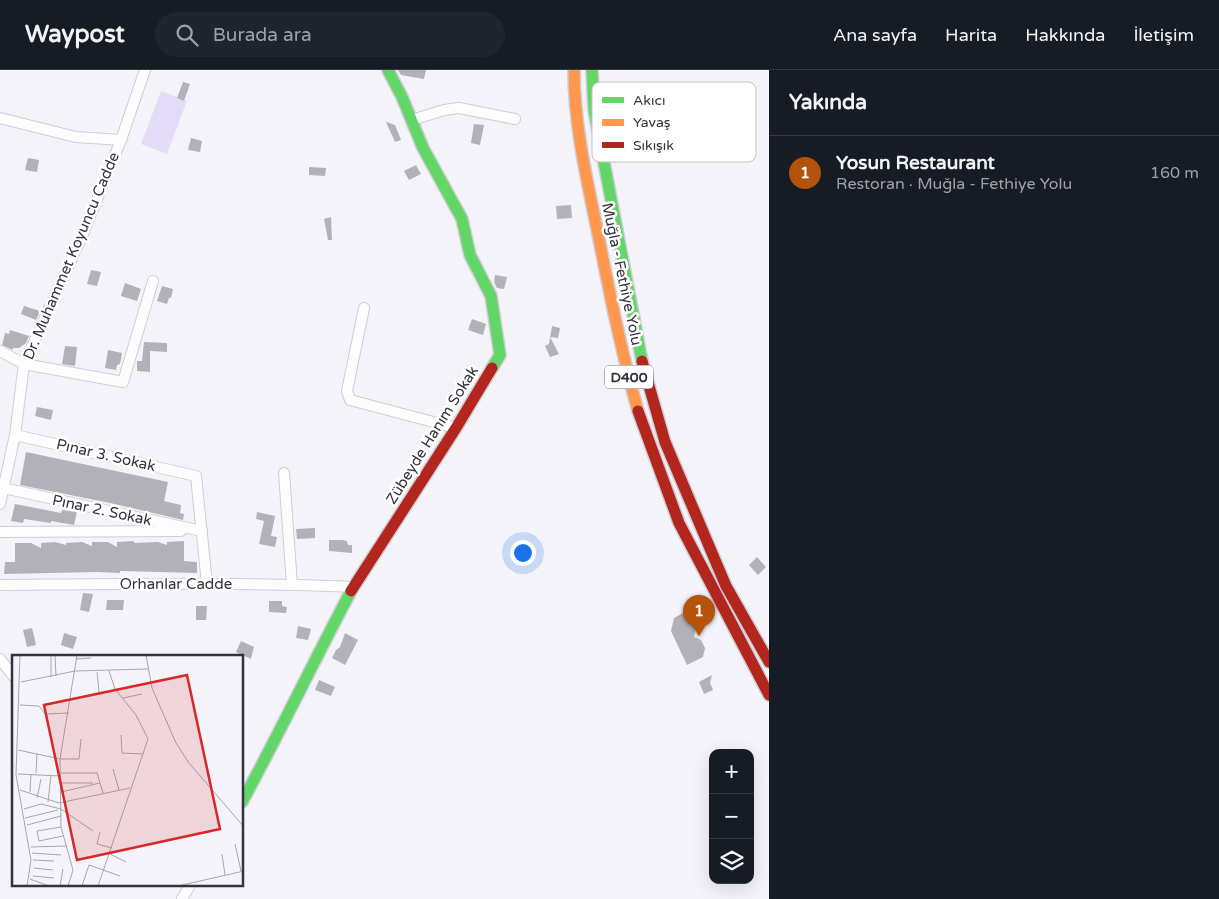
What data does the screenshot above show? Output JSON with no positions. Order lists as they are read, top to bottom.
{
  "streets": {
    "main road": ["Muğla - Fethiye Yolu", "D400", "Zübeyde Hanım Sokak"],
    "street": [
      "Dr. Muhammet Koyuncu Cadde",
      "Pınar 3. Sokak",
      "Pınar 2. Sokak",
      "Orhanlar Cadde"
    ]
  },
  "crossings": [
    ["Dr. Muhammet Koyuncu Cadde", "Pınar 3. Sokak"],
    ["Dr. Muhammet Koyuncu Cadde", "Pınar 2. Sokak"],
    ["Zübeyde Hanım Sokak", "Orhanlar Cadde"],
    ["Pınar 3. Sokak", "Pınar 2. Sokak"]
  ],
  "legend": ["Akıcı", "Yavaş", "Sıkışık"],
  "page": {
    "header": "Waypost",
    "search": "Burada ara",
    "nav": [
      "Ana sayfa",
      "Harita",
      "Hakkında",
      "İletişim"
    ],
    "heading": "Yakında",
    "list": [
      {
        "mark": "1",
        "name": "Yosun Restaurant",
        "note": "Restoran · Muğla - Fethiye Yolu",
        "value": "160 m"
      }
    ],
    "pins": "1",
    "map_buttons": ["+", "−"]
  }
}
